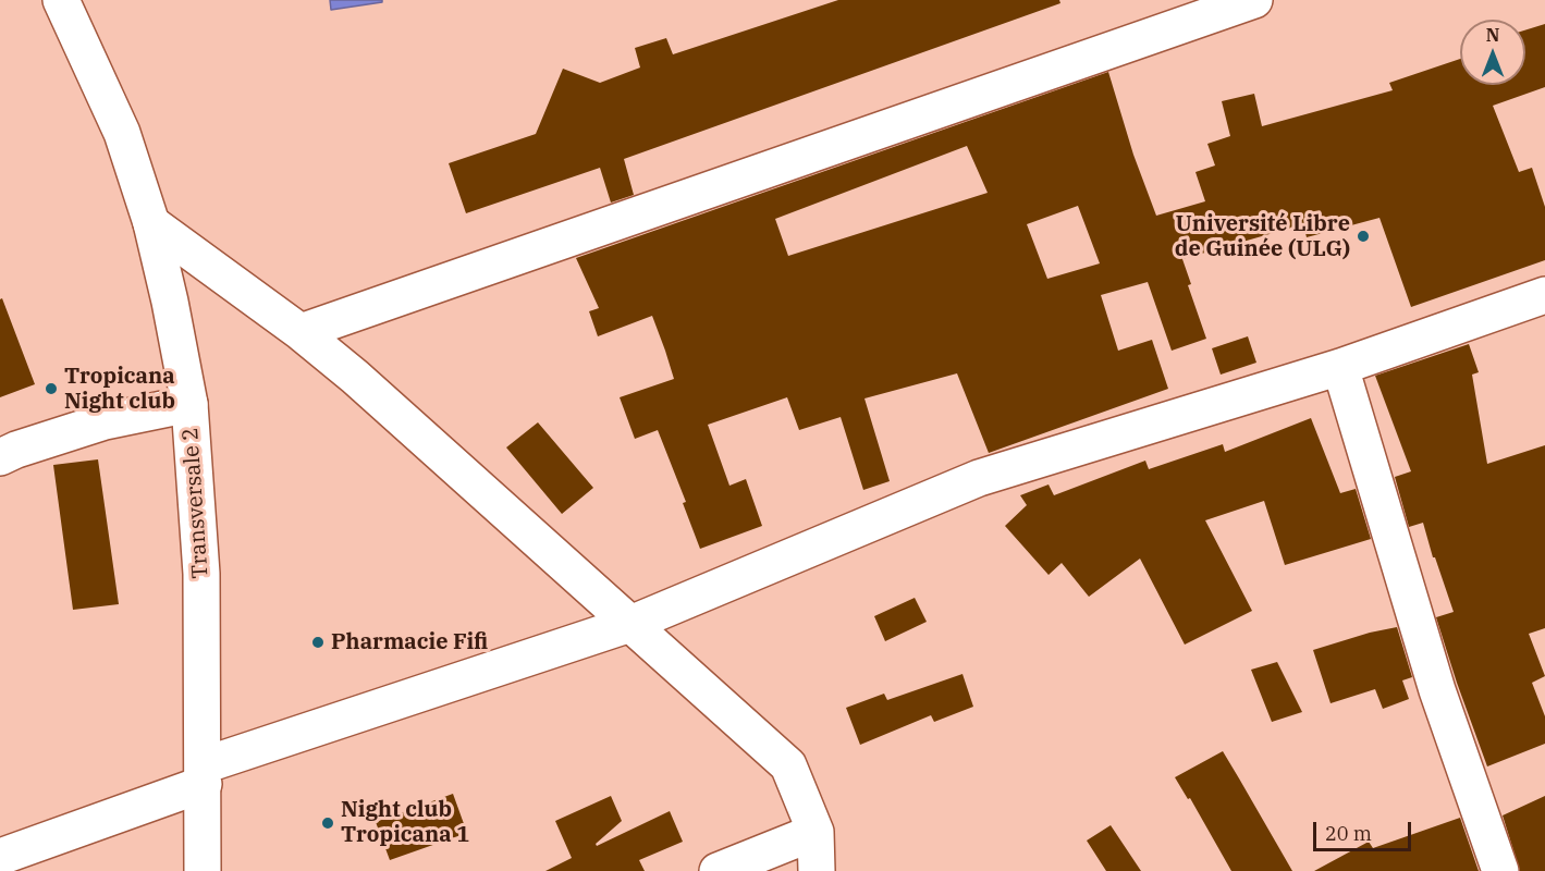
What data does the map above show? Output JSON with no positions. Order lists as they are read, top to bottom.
{
  "streets": {
    "street": ["Transversale 2"]
  },
  "places": [
    "Université Libre de Guinée (ULG)",
    "Tropicana Night club",
    "Pharmacie Fifi",
    "Night club Tropicana 1"
  ],
  "scale_bar": "20 m",
  "north": "top"
}
